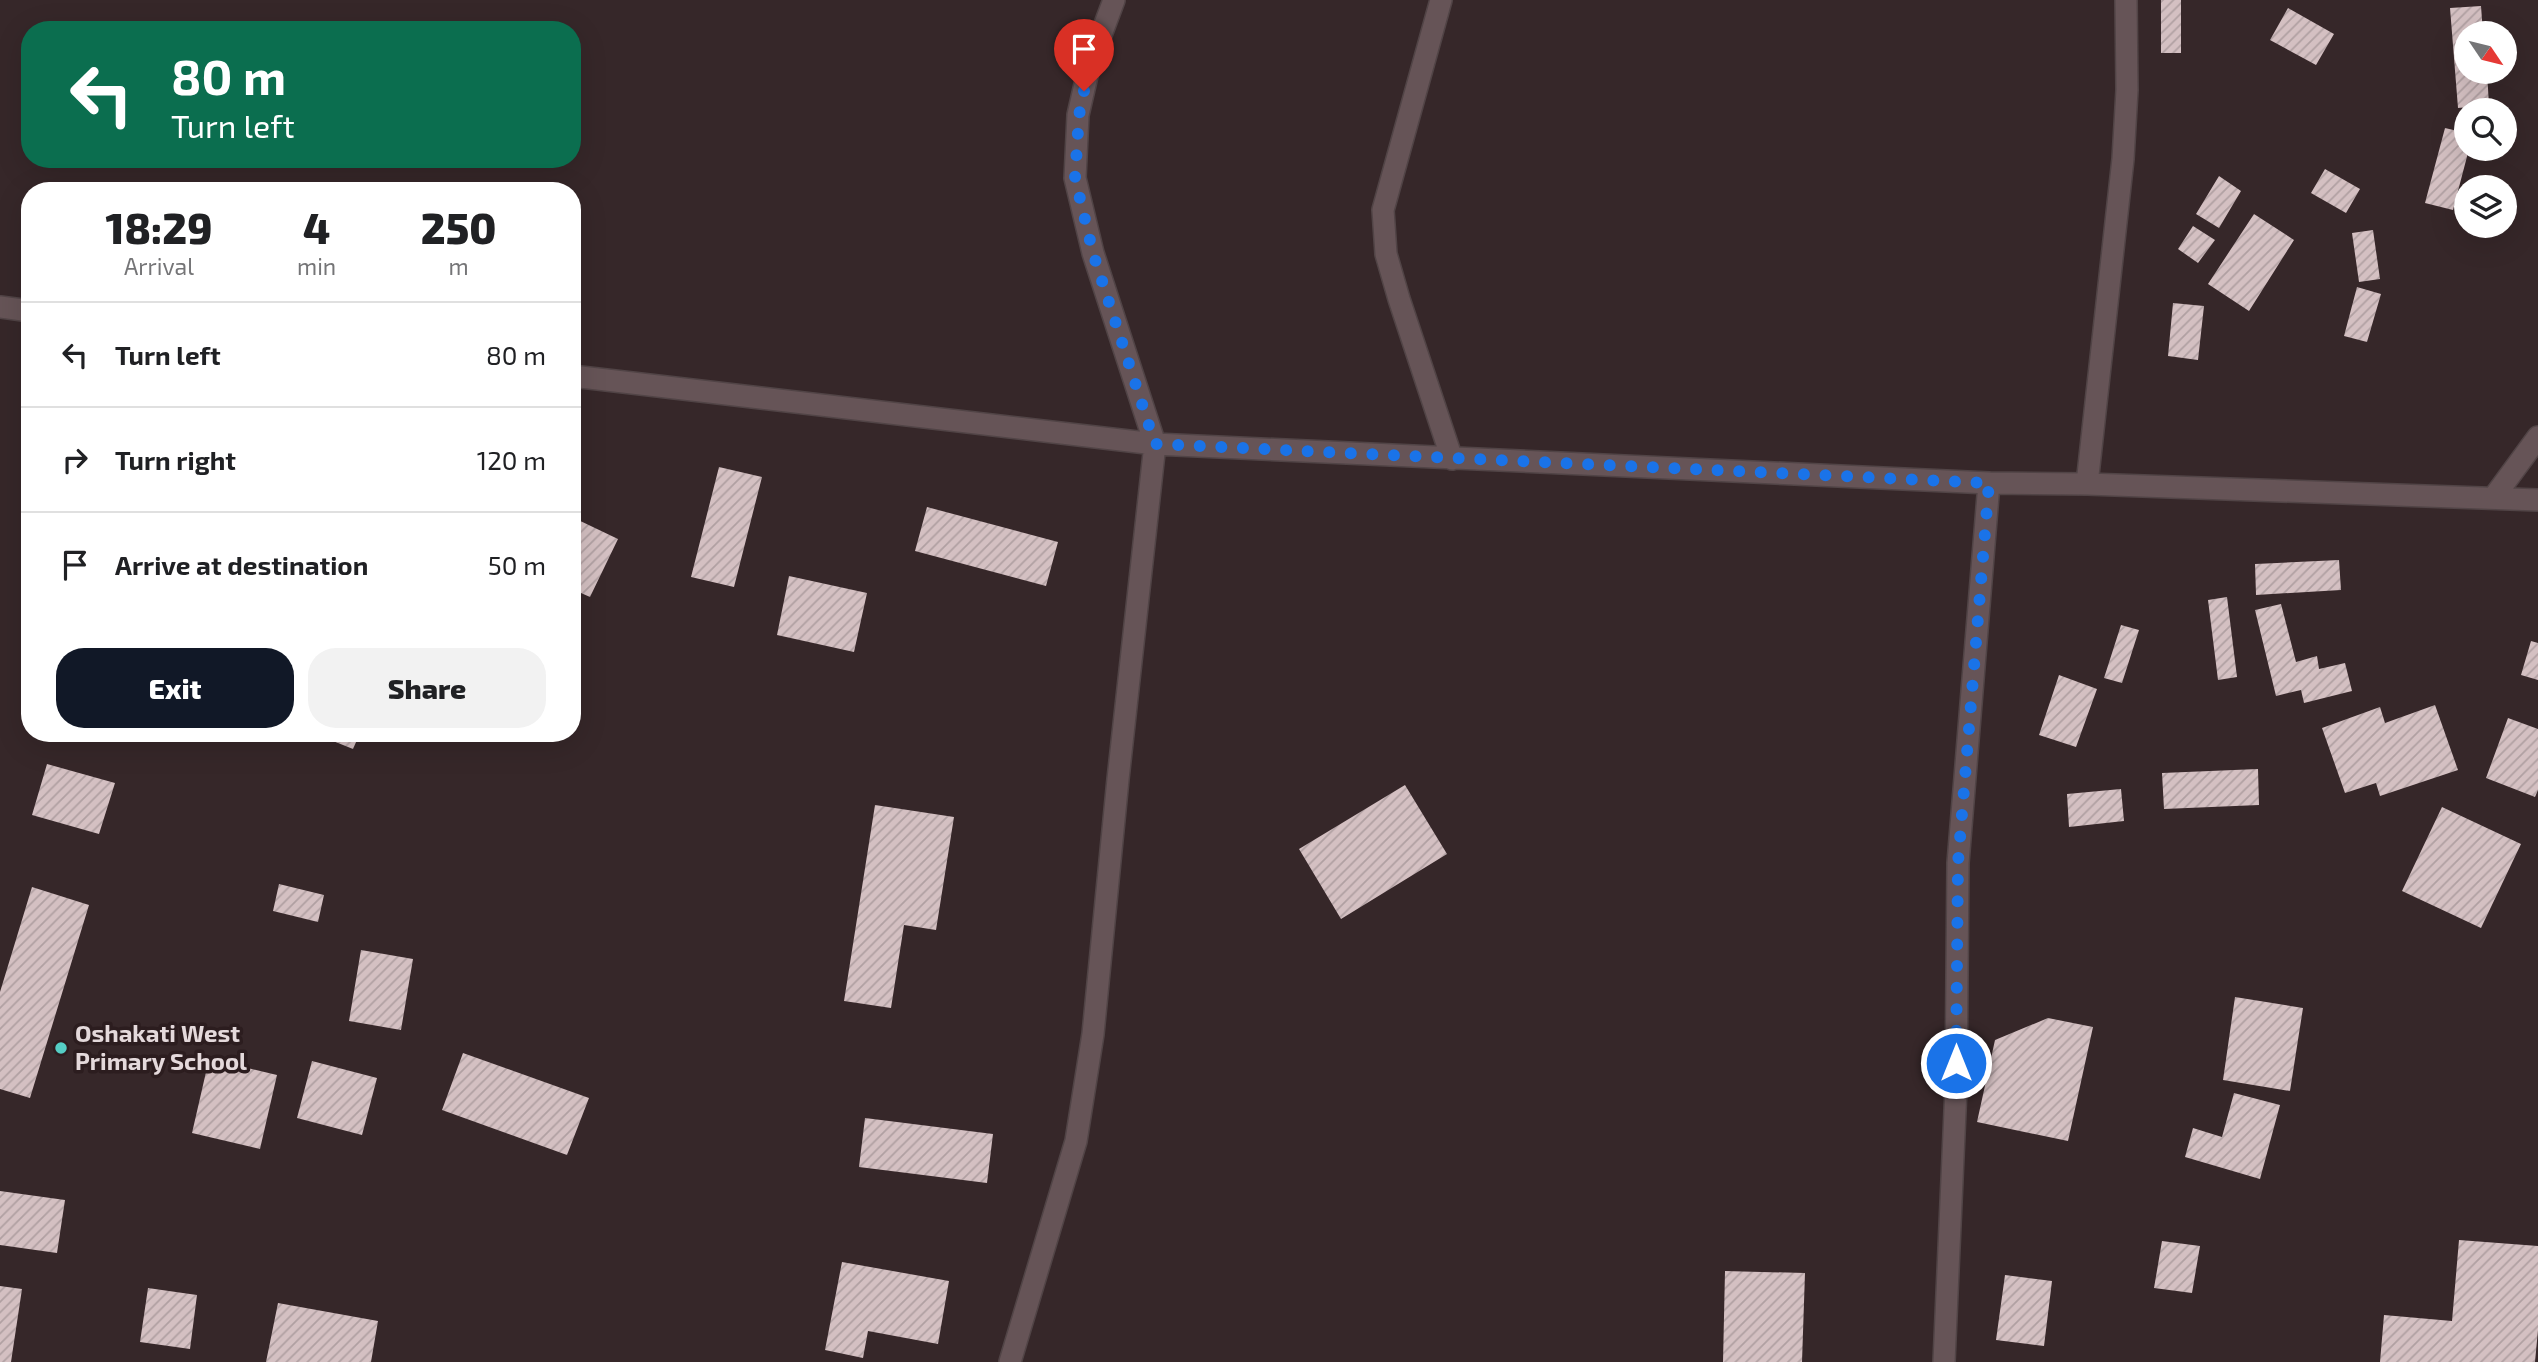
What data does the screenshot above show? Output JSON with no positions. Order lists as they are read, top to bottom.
{
  "places": ["Oshakati West Primary School"],
  "north": "bottom right",
  "page": {
    "turn": ["80 m", "Turn left"],
    "eta": [
      "18:29",
      "Arrival",
      "4",
      "min",
      "250",
      "m"
    ],
    "list": [
      {
        "name": "Turn left",
        "value": "80 m"
      },
      {
        "name": "Turn right",
        "value": "120 m"
      },
      {
        "name": "Arrive at destination",
        "value": "50 m"
      }
    ],
    "buttons": ["Exit", "Share"]
  }
}
